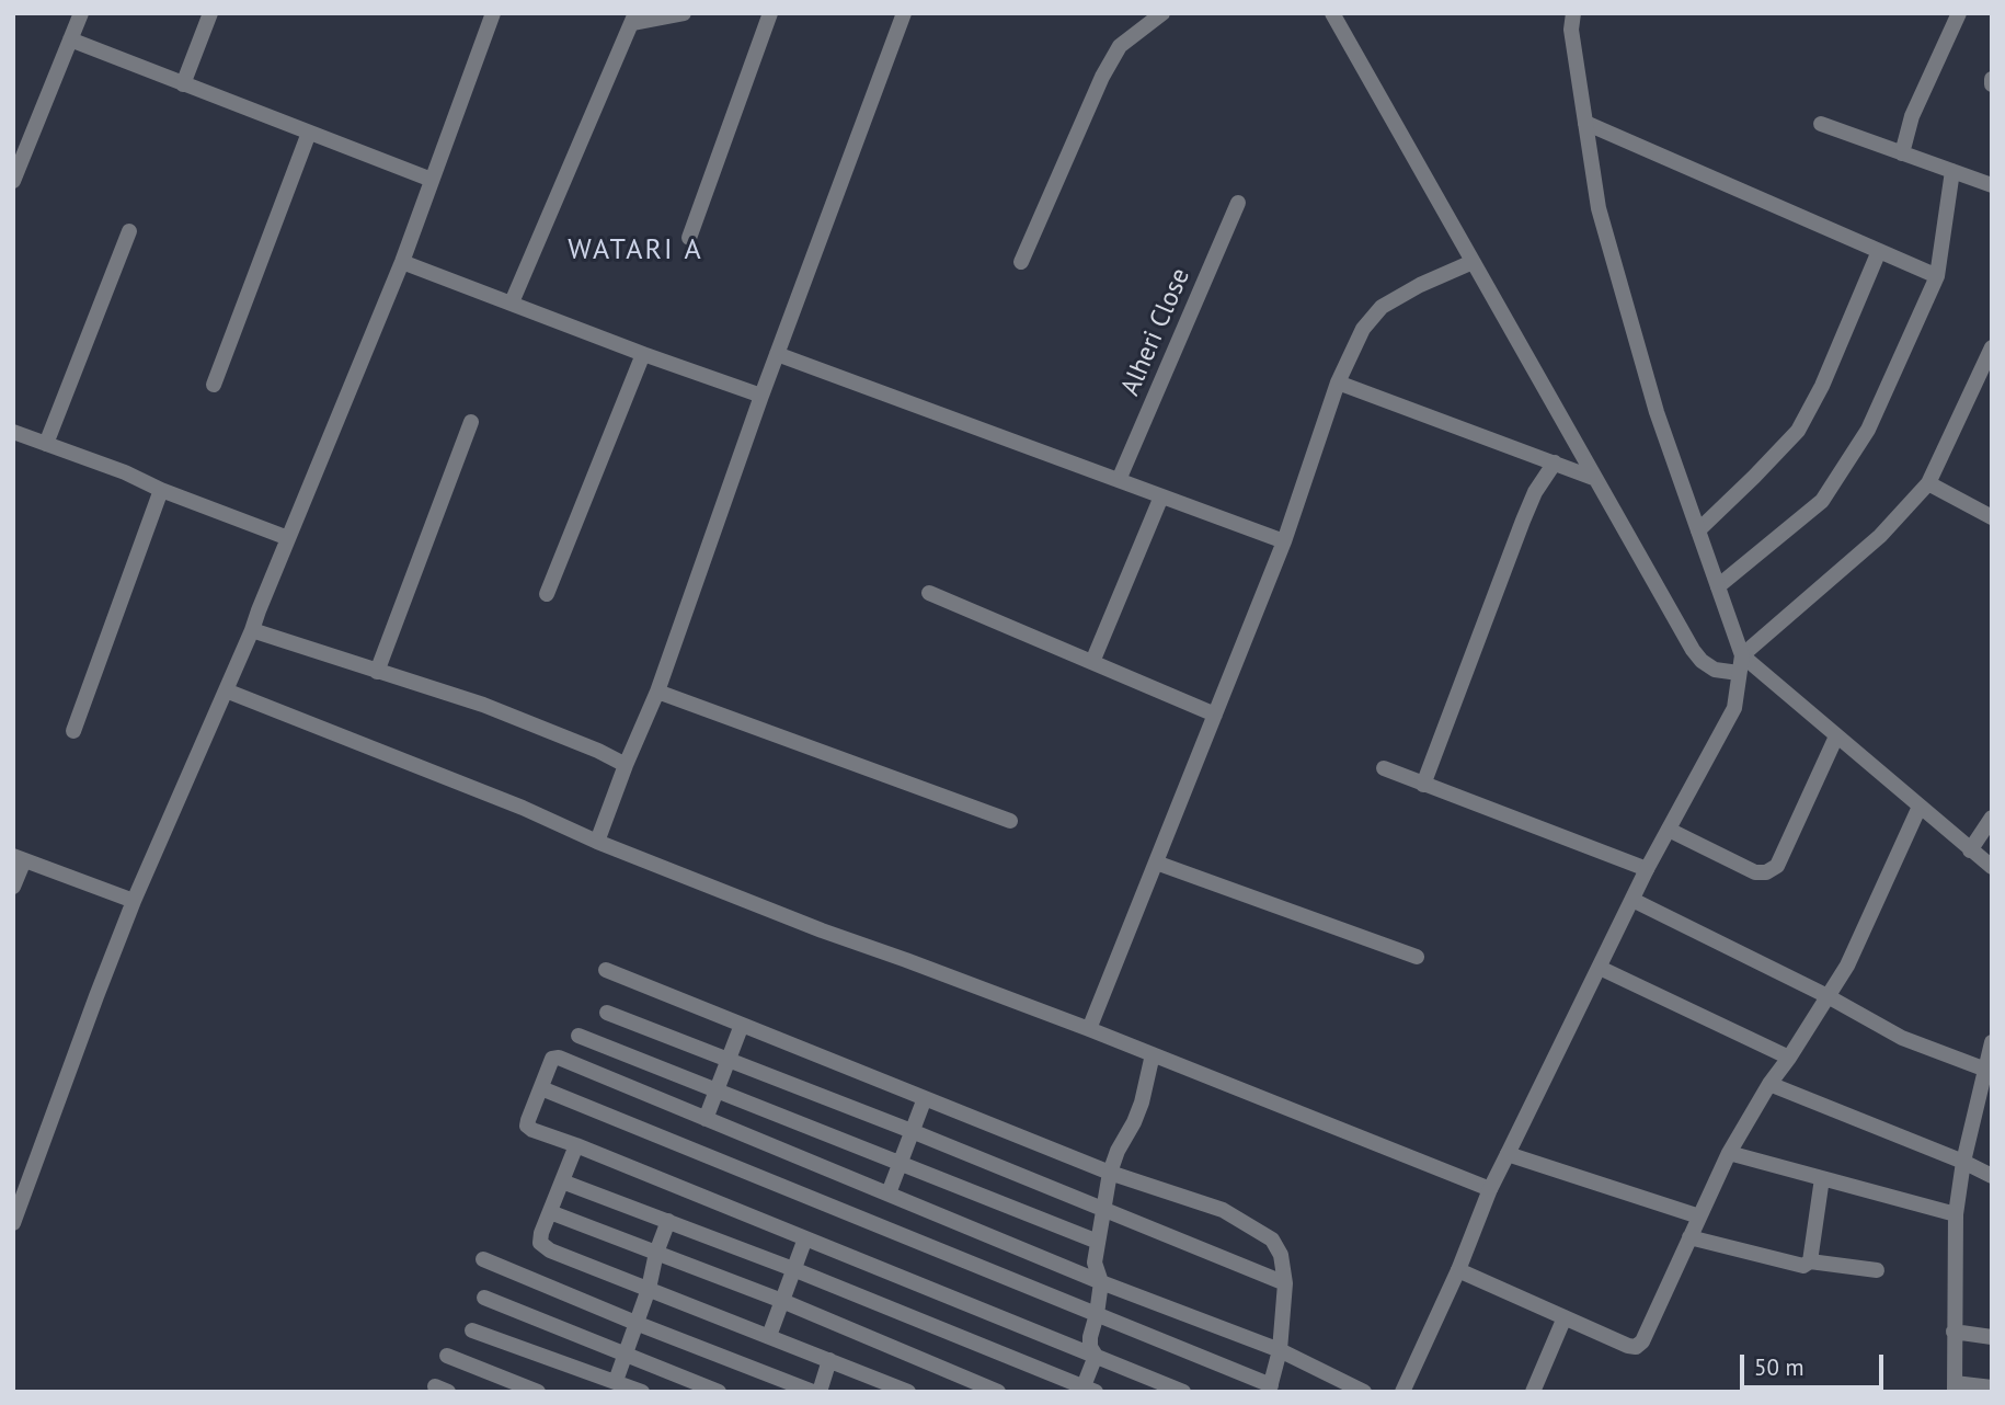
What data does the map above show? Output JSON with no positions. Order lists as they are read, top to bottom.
{
  "streets": {
    "street": ["Alheri Close"]
  },
  "districts": ["WATARI A"],
  "scale_bar": "50 m"
}
